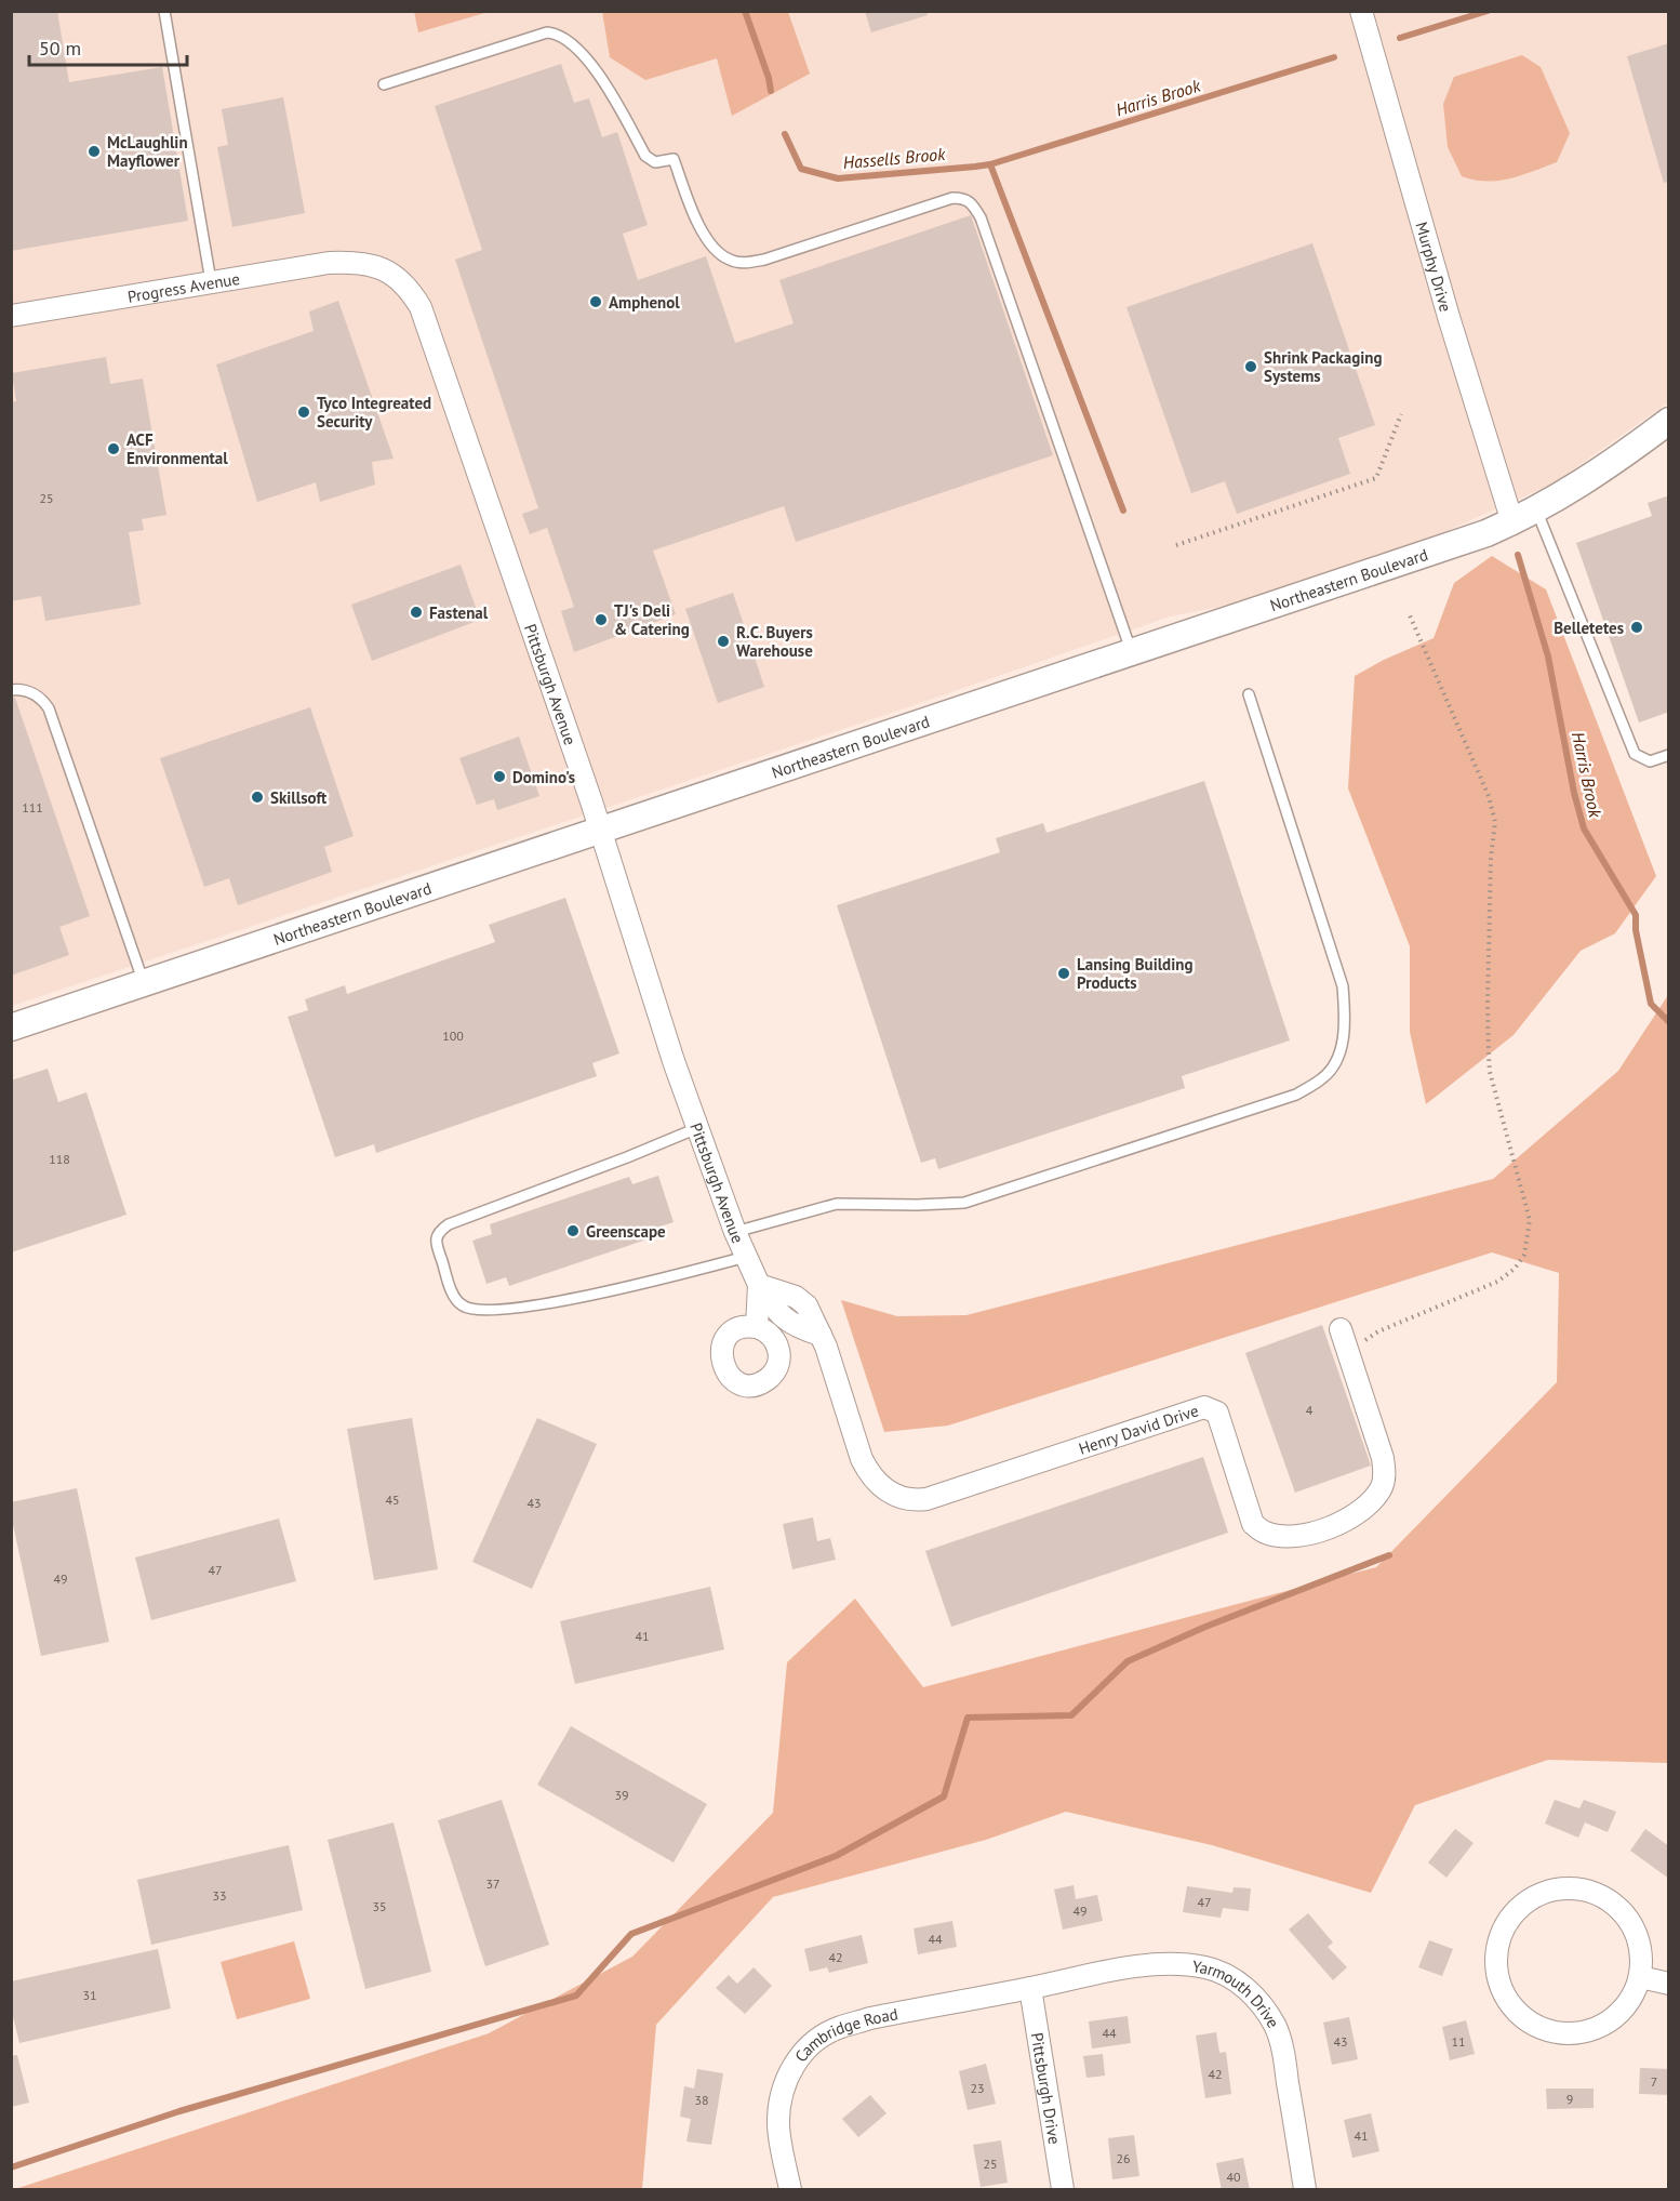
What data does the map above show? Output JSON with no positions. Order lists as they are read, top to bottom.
{
  "streets": {
    "street": [
      "Murphy Drive",
      "Progress Avenue",
      "Northeastern Boulevard",
      "Pittsburgh Avenue",
      "Henry David Drive",
      "Yarmouth Drive",
      "Cambridge Road",
      "Pittsburgh Drive"
    ]
  },
  "crossings": [
    ["Murphy Drive", "Northeastern Boulevard"],
    ["Progress Avenue", "Pittsburgh Avenue"],
    ["Northeastern Boulevard", "Pittsburgh Avenue"],
    ["Pittsburgh Avenue", "Henry David Drive"],
    ["Yarmouth Drive", "Cambridge Road"],
    ["Yarmouth Drive", "Pittsburgh Drive"],
    ["Cambridge Road", "Pittsburgh Drive"]
  ],
  "water": ["Harris Brook", "Hassells Brook"],
  "places": [
    "McLaughlin Mayflower",
    "Amphenol",
    "Shrink Packaging Systems",
    "Tyco Integreated Security",
    "ACF Environmental",
    "Fastenal",
    "TJ's Deli & Catering",
    "Belletetes",
    "R.C. Buyers Warehouse",
    "Domino's",
    "Skillsoft",
    "Lansing Building Products",
    "Greenscape"
  ],
  "house_numbers": [
    "25",
    "111",
    "100",
    "118",
    "4",
    "45",
    "43",
    "47",
    "49",
    "41",
    "39",
    "37",
    "33",
    "47",
    "35",
    "49",
    "44",
    "42",
    "31",
    "44",
    "43",
    "11",
    "42",
    "7",
    "23",
    "9",
    "38",
    "41",
    "26",
    "25",
    "40"
  ],
  "scale_bar": "50 m"
}
